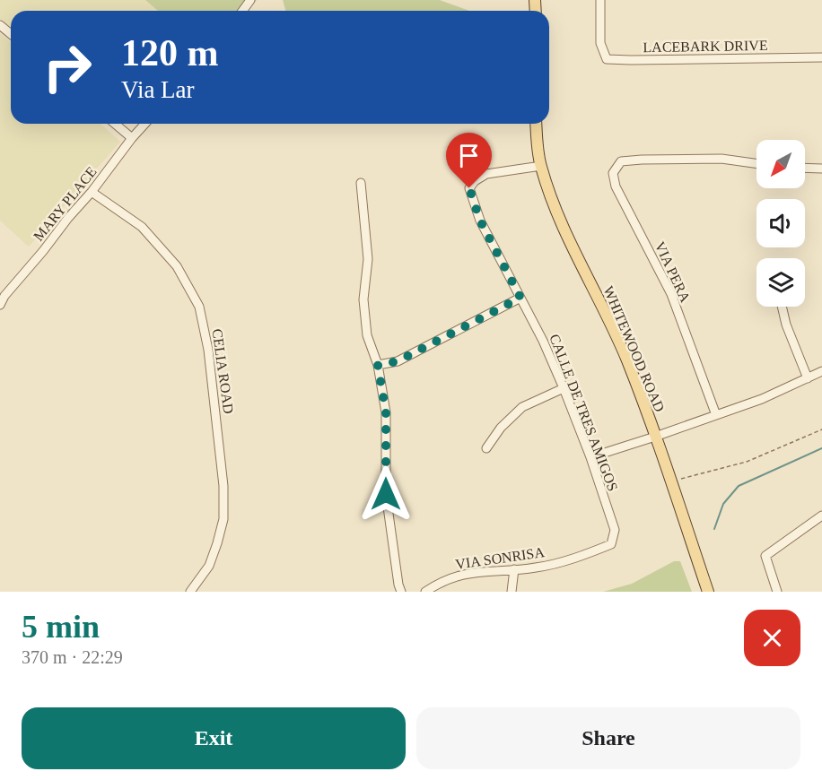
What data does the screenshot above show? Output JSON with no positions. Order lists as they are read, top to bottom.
{
  "streets": {
    "main road": ["WHITEWOOD ROAD"],
    "street": [
      "LACEBARK DRIVE",
      "MARY PLACE",
      "VIA PERA",
      "CELIA ROAD",
      "CALLE DE TRES AMIGOS",
      "VIA SONRISA"
    ]
  },
  "crossings": [
    ["MARY PLACE", "CELIA ROAD"],
    ["WHITEWOOD ROAD", "CALLE DE TRES AMIGOS"],
    ["CALLE DE TRES AMIGOS", "VIA SONRISA"]
  ],
  "north": "bottom left",
  "page": {
    "turn": ["120 m", "Via Lar"],
    "heading": ["5 min", "370 m · 22:29"],
    "buttons": ["Exit", "Share"]
  }
}
